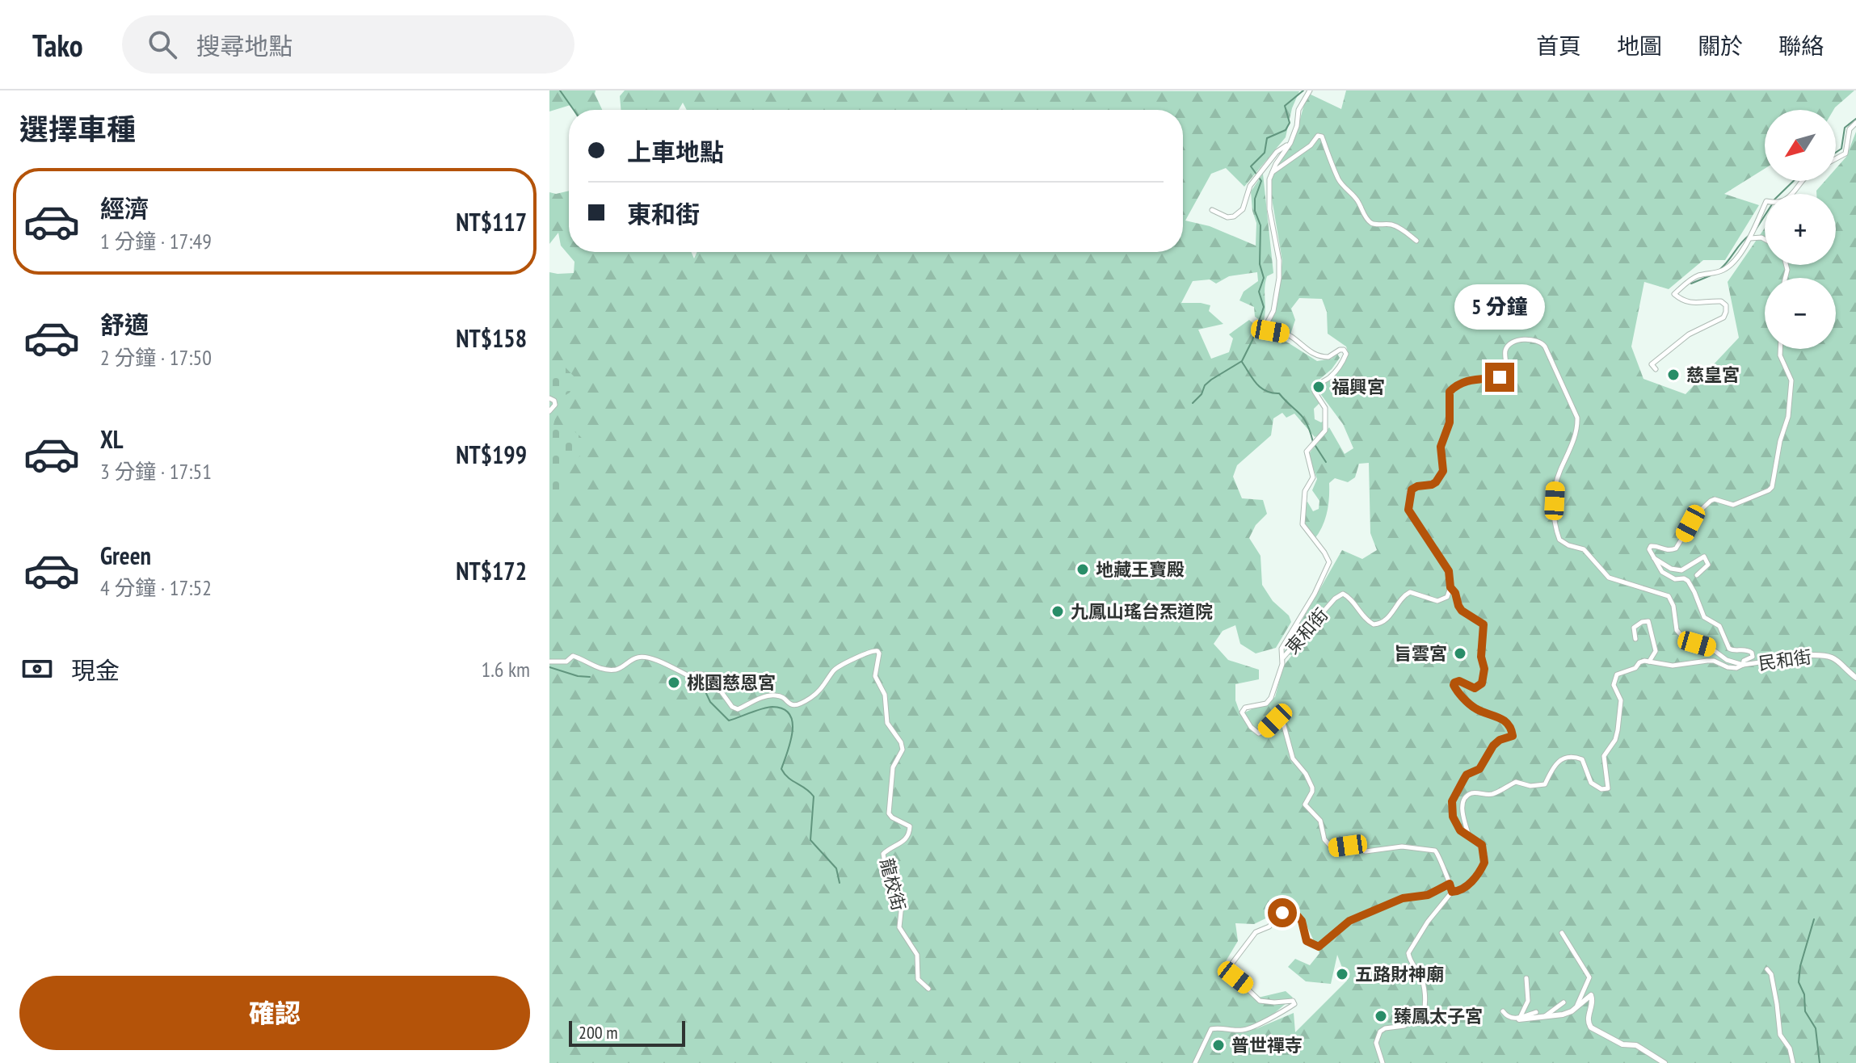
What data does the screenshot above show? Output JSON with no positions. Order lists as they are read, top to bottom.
{
  "streets": {
    "street": ["東和街", "民和街", "龍校街"]
  },
  "places": [
    "慈皇宮",
    "福興宮",
    "地藏王寶殿",
    "九鳳山瑤台炁道院",
    "旨雲宮",
    "桃園慈恩宮",
    "五路財神廟",
    "臻鳳太子宮",
    "普世禪寺"
  ],
  "scale_bar": "200 m",
  "north": "bottom left",
  "page": {
    "header": "Tako",
    "search": "搜尋地點",
    "nav": [
      "首頁",
      "地圖",
      "關於",
      "聯絡"
    ],
    "heading": "選擇車種",
    "map_buttons": ["+", "−"],
    "banner": ["上車地點", "東和街"],
    "list": [
      {
        "name": "經濟",
        "note": "1 分鐘 · 17:49",
        "value": "NT$117"
      },
      {
        "name": "舒適",
        "note": "2 分鐘 · 17:50",
        "value": "NT$158"
      },
      {
        "name": "XL",
        "note": "3 分鐘 · 17:51",
        "value": "NT$199"
      },
      {
        "name": "Green",
        "note": "4 分鐘 · 17:52",
        "value": "NT$172"
      }
    ],
    "bubble": "5 分鐘",
    "pay": ["現金", "1.6 km"],
    "buttons": "確認",
    "scale": "200 m"
  }
}
